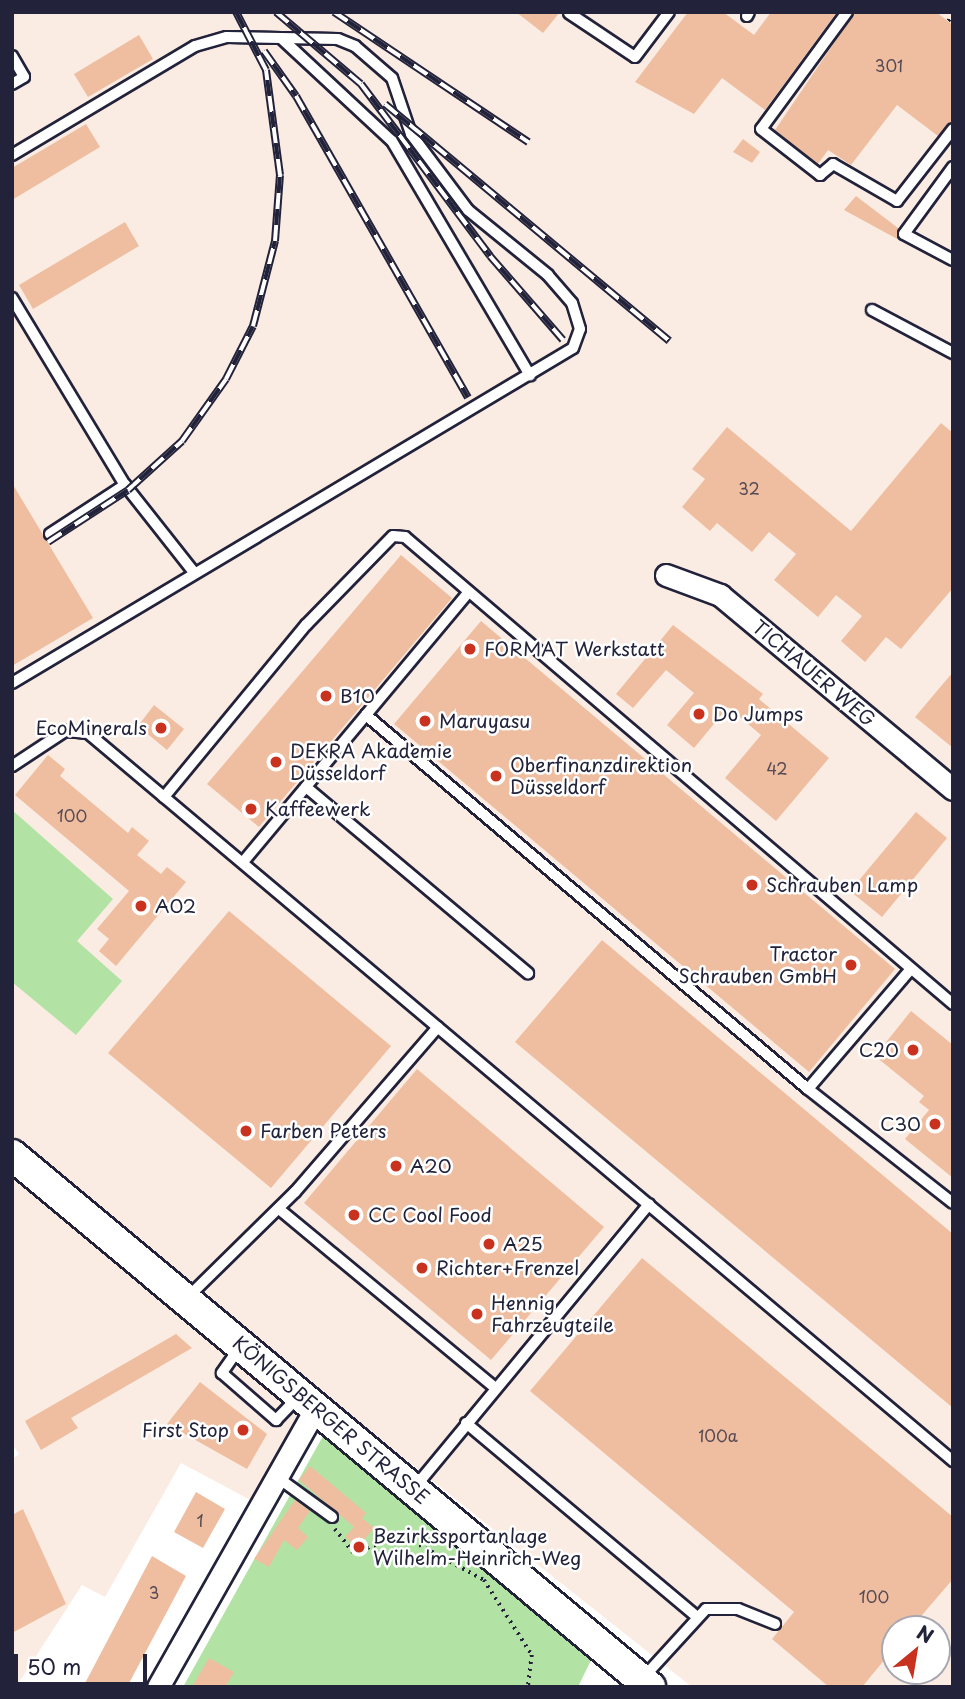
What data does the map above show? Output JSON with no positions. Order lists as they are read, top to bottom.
{
  "streets": {
    "main road": ["KÖNIGSBERGER STRASSE"],
    "street": ["TICHAUER WEG"]
  },
  "places": [
    "FORMAT Werkstatt",
    "B10",
    "Do Jumps",
    "Maruyasu",
    "EcoMinerals",
    "DEKRA Akademie Düsseldorf",
    "Oberfinanzdirektion Düsseldorf",
    "Kaffeewerk",
    "Schrauben Lamp",
    "A02",
    "Tractor Schrauben GmbH",
    "C20",
    "C30",
    "Farben Peters",
    "A20",
    "CC Cool Food",
    "A25",
    "Richter+Frenzel",
    "Hennig Fahrzeugteile",
    "First Stop",
    "Bezirkssportanlage Wilhelm-Heinrich-Weg"
  ],
  "house_numbers": [
    "301",
    "32",
    "42",
    "100",
    "100a",
    "1",
    "3",
    "100"
  ],
  "scale_bar": "50 m",
  "north": "top right"
}
